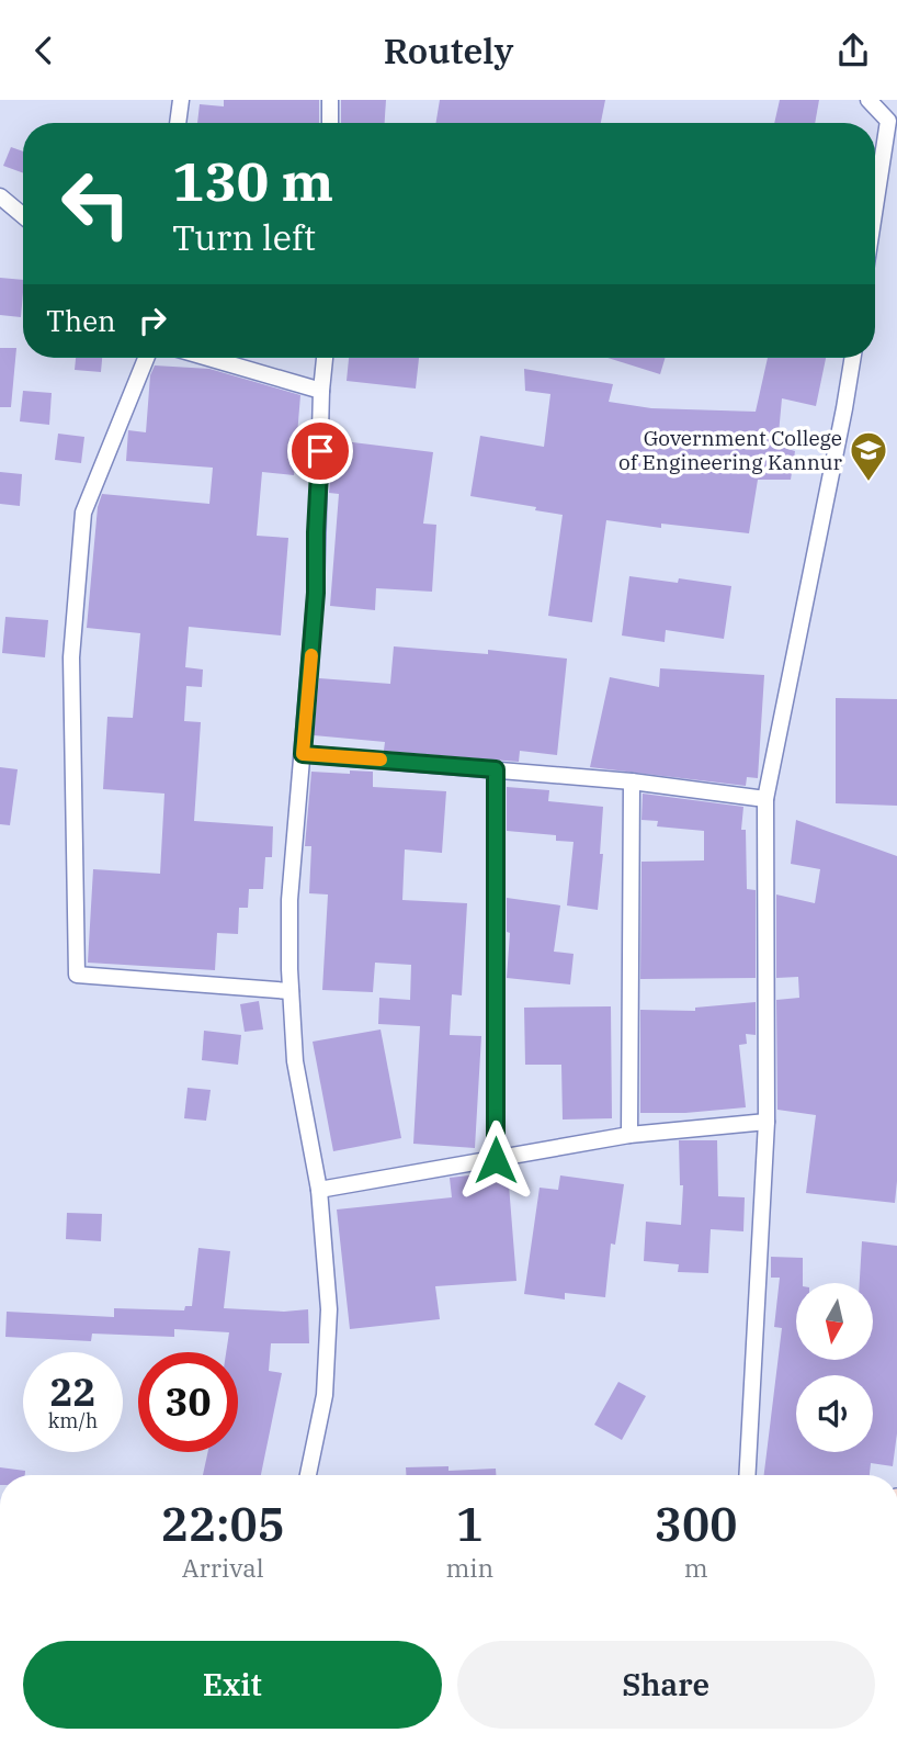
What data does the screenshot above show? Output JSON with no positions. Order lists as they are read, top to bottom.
{
  "places": {
    "school or university": ["Government College of Engineering Kannur"]
  },
  "north": "bottom",
  "page": {
    "header": "Routely",
    "turn": ["130 m", "Turn left"],
    "then": "Then",
    "speed": "22 km/h",
    "limit": "30",
    "eta": [
      "22:05",
      "Arrival",
      "1",
      "min",
      "300",
      "m"
    ],
    "buttons": ["Exit", "Share"]
  }
}
